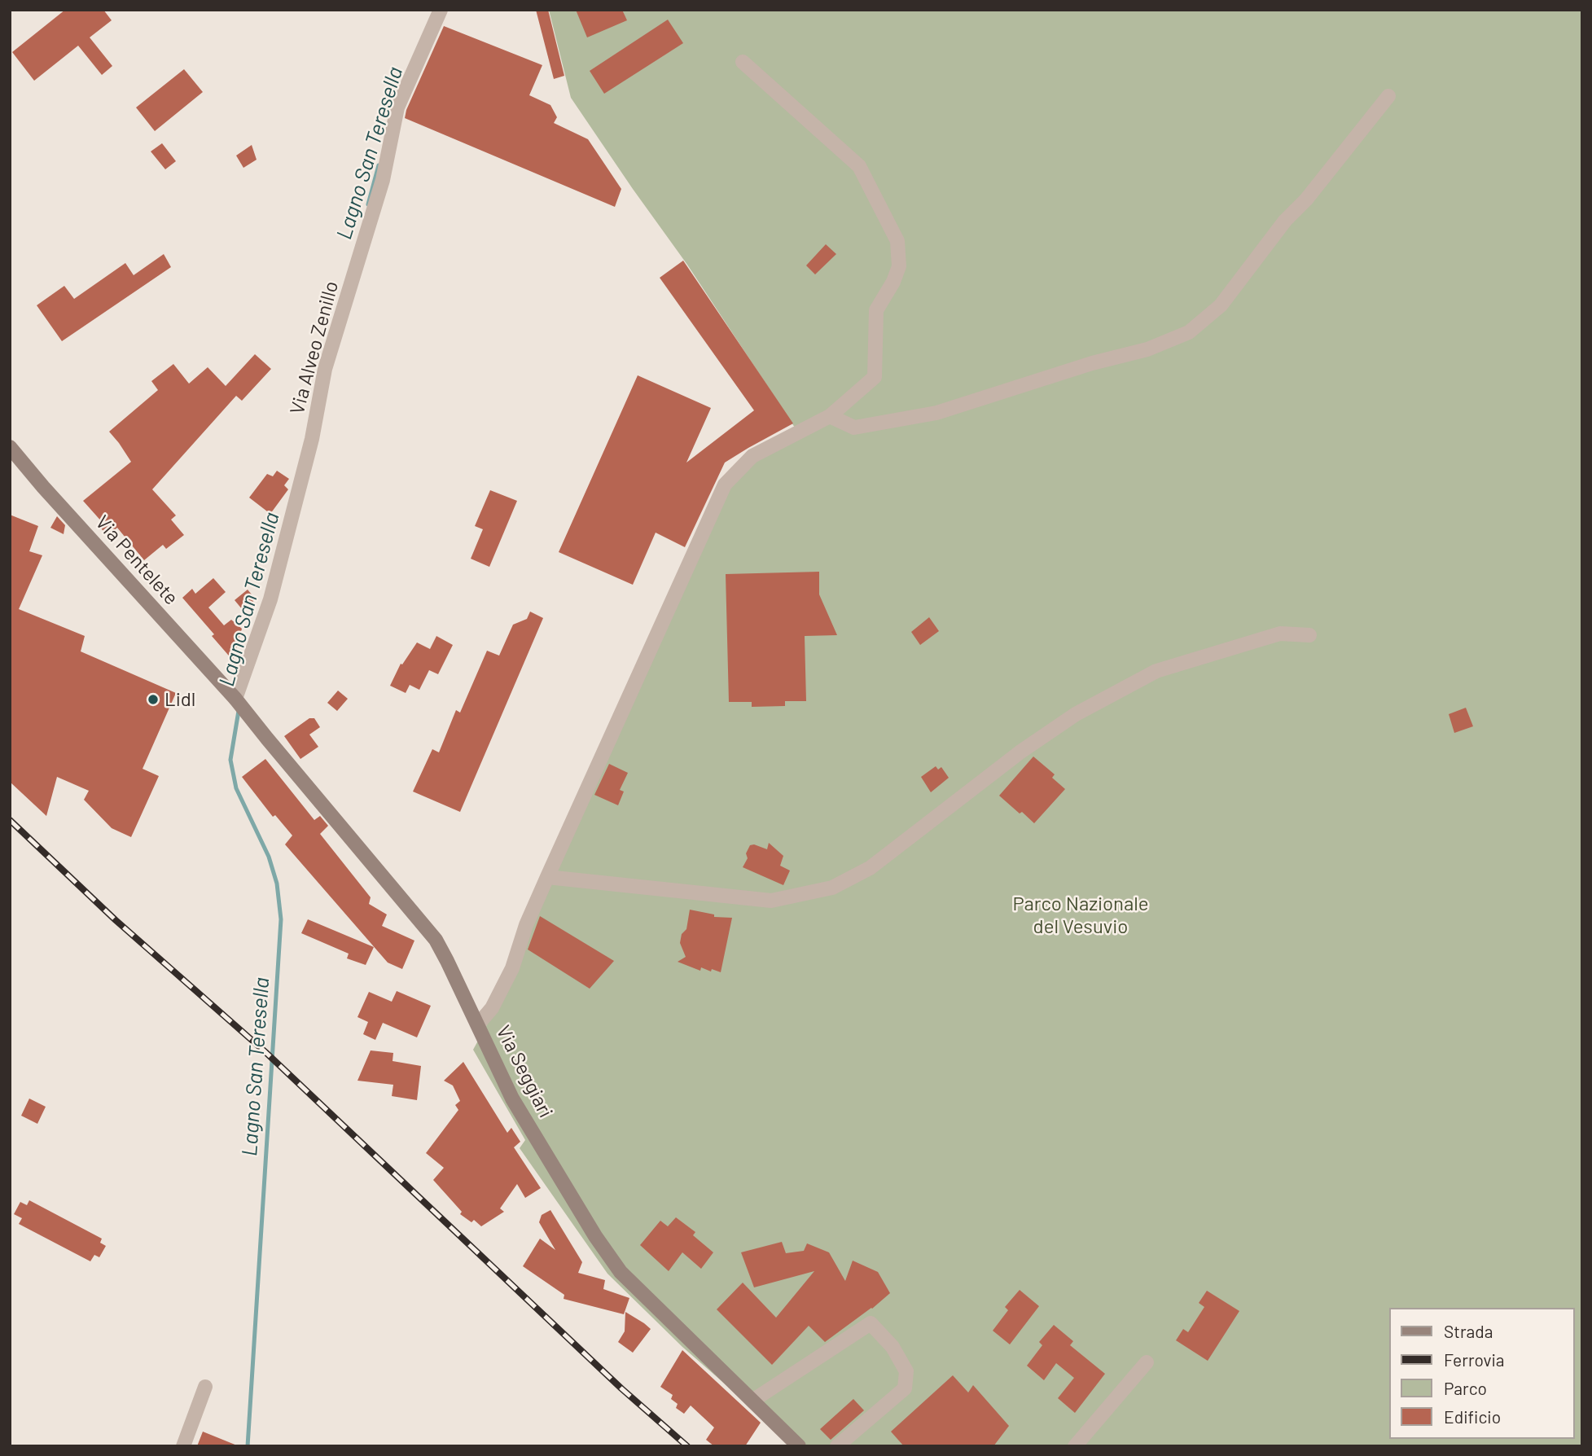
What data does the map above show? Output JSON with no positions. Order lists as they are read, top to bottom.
{
  "streets": {
    "main road": ["Via Pentelete", "Via Seggiari"],
    "street": ["Via Alveo Zenillo"]
  },
  "crossings": [
    ["Via Alveo Zenillo", "Via Pentelete"],
    ["Via Alveo Zenillo", "Via Seggiari"],
    ["Via Pentelete", "Via Seggiari"]
  ],
  "water": ["Lagno San Teresella"],
  "parks": ["Parco Nazionale del Vesuvio"],
  "places": ["Lidl"],
  "legend": [
    "Strada",
    "Ferrovia",
    "Parco",
    "Edificio"
  ]
}
